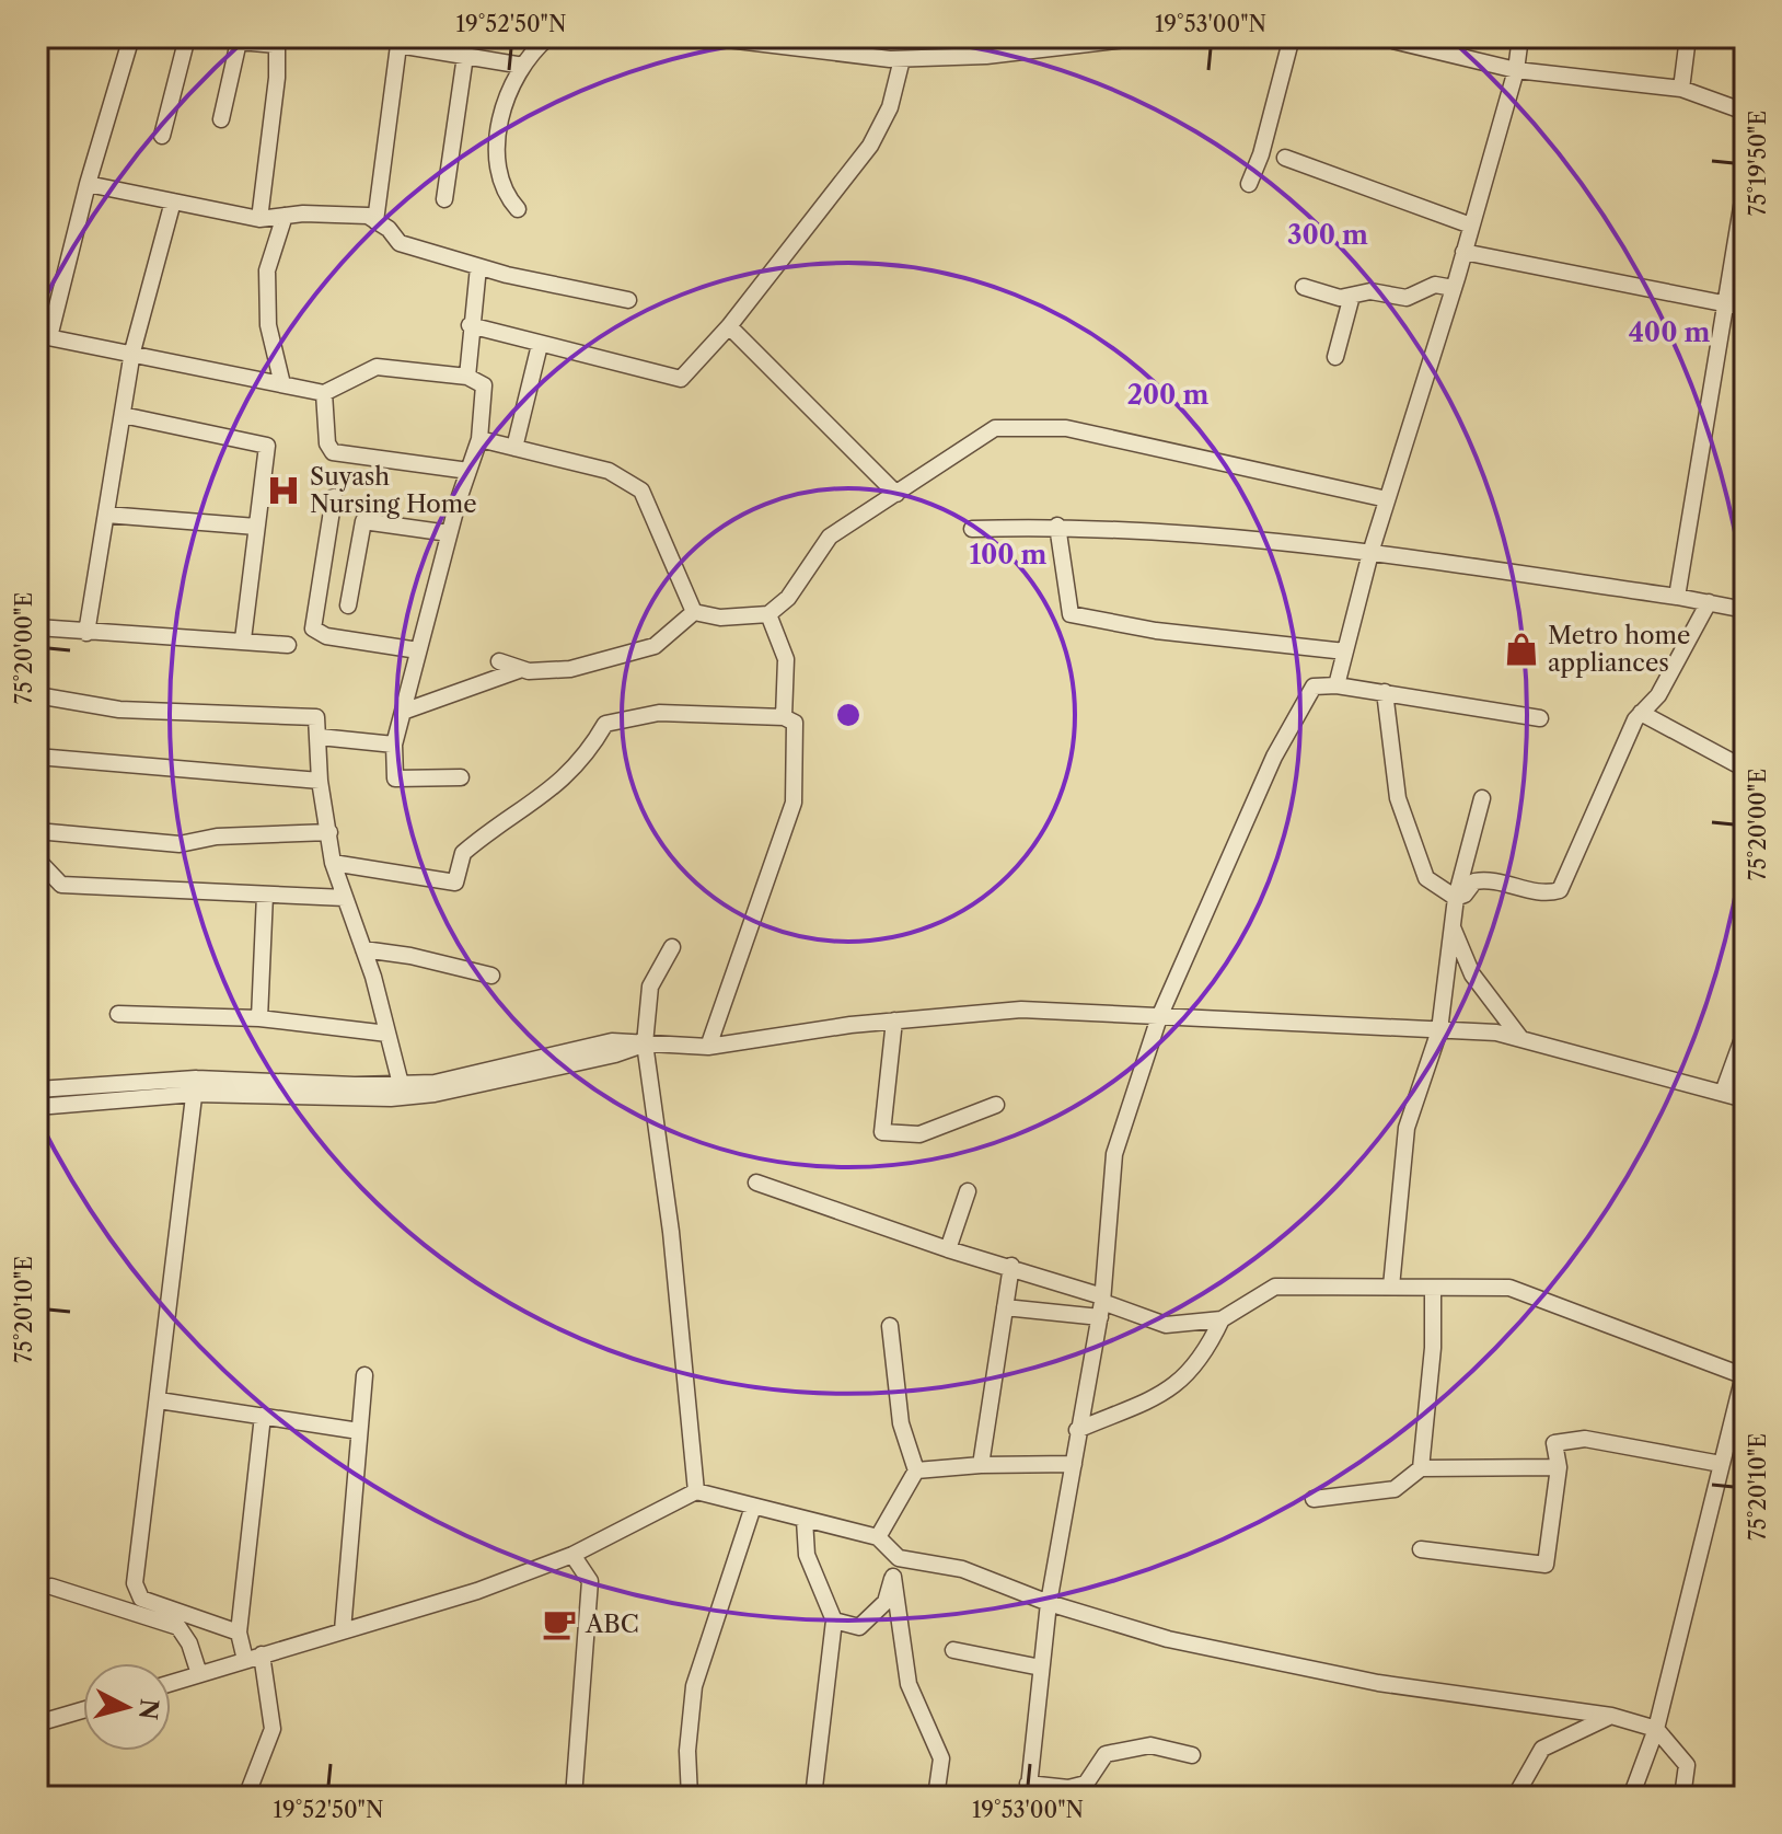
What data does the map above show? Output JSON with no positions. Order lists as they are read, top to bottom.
{
  "places": {
    "hospital": ["Suyash Nursing Home"],
    "shop": ["Metro home appliances"],
    "cafe": ["ABC"]
  },
  "north": "right",
  "coordinates": [
    "19°52'50\"N",
    "19°53'00\"N",
    "75°19'50\"E",
    "75°20'00\"E",
    "75°20'10\"E"
  ],
  "rings": [
    "300 m",
    "400 m",
    "200 m",
    "100 m"
  ]
}
